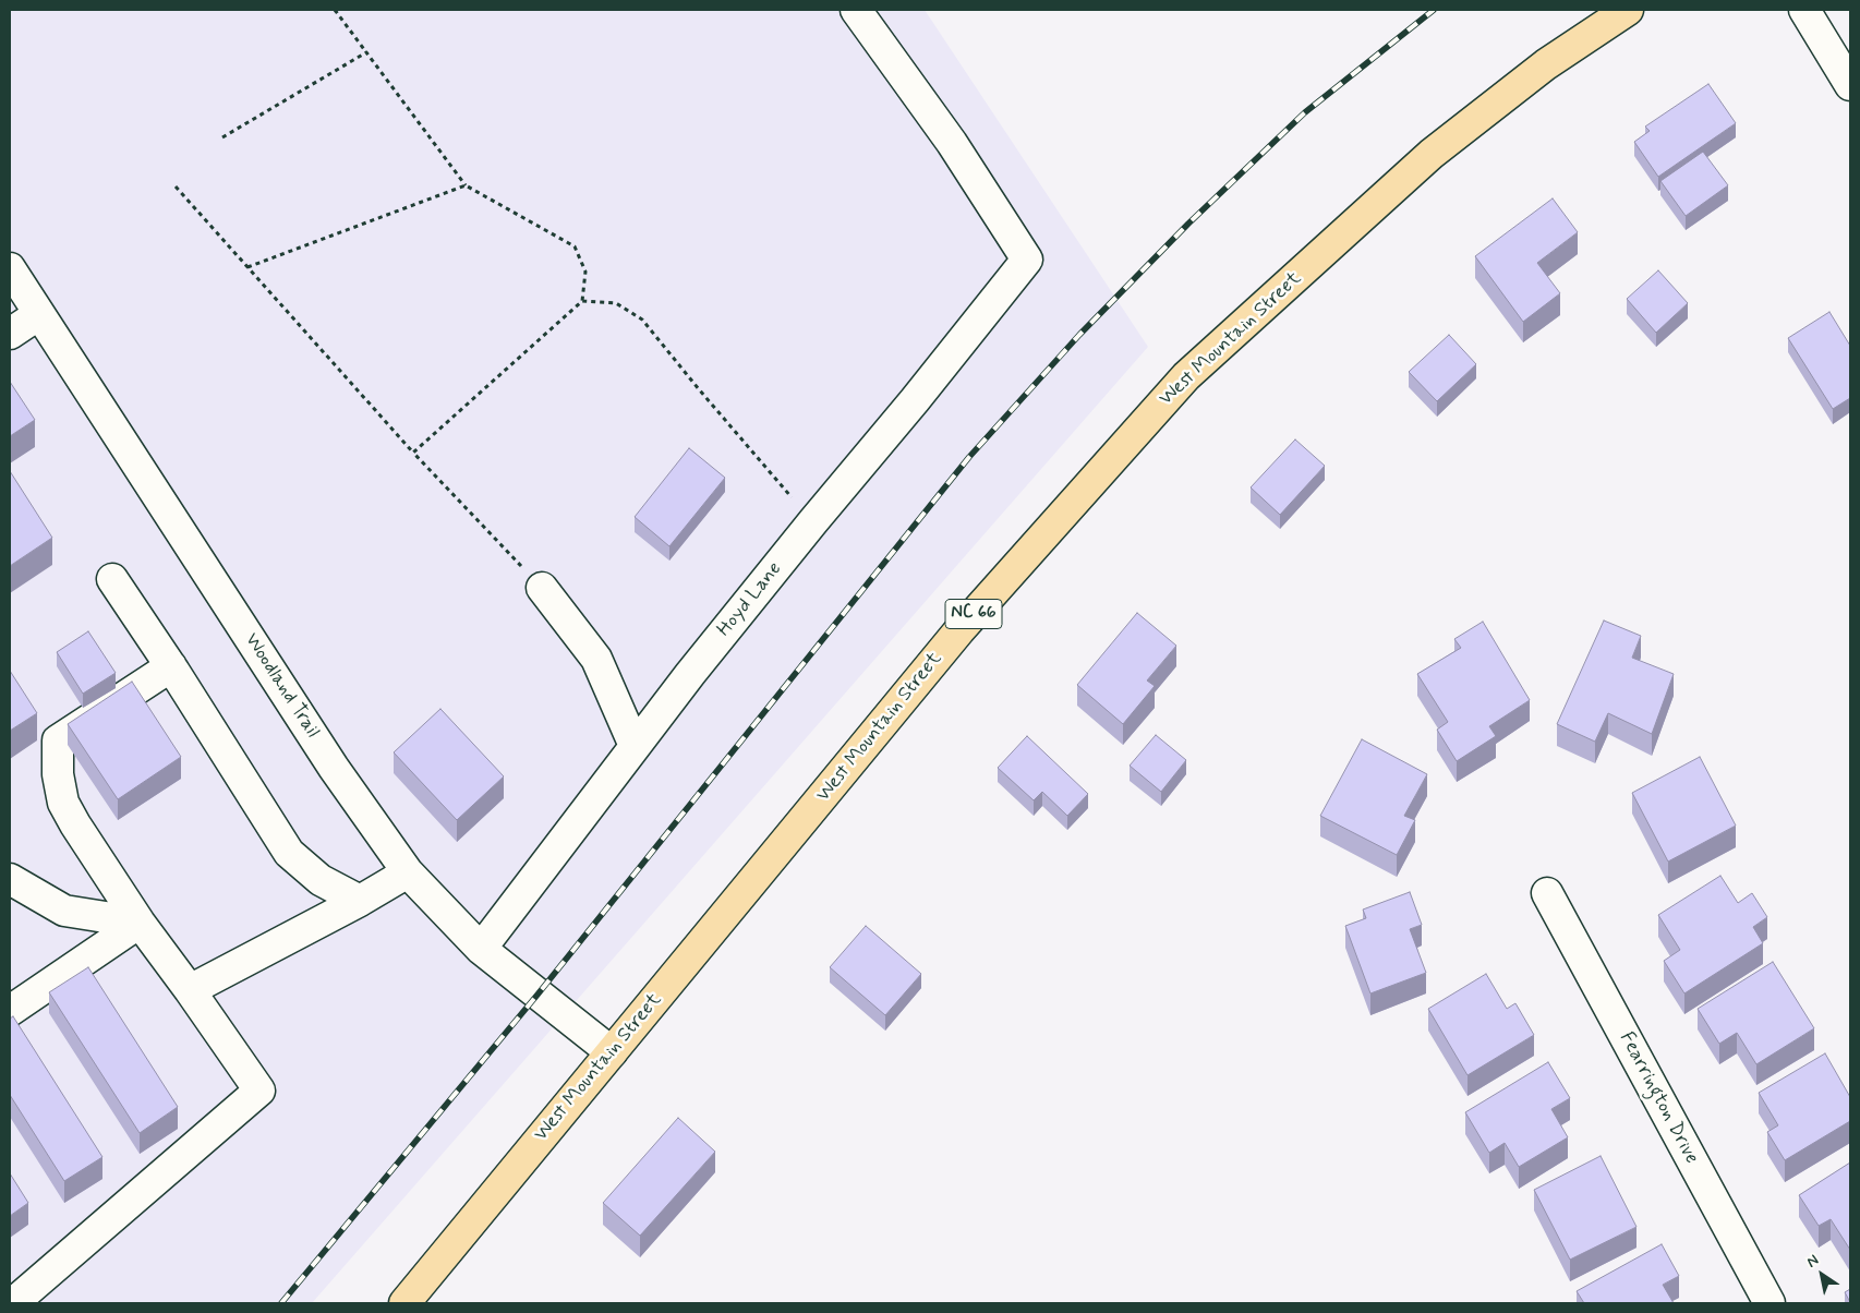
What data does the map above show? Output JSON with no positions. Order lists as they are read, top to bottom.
{
  "streets": {
    "main road": ["West Mountain Street", "NC 66"],
    "street": ["Hoyd Lane", "Woodland Trail", "Fearrington Drive"]
  },
  "crossings": [
    ["West Mountain Street", "Woodland Trail"],
    ["Hoyd Lane", "Woodland Trail"]
  ],
  "north": "top left"
}
